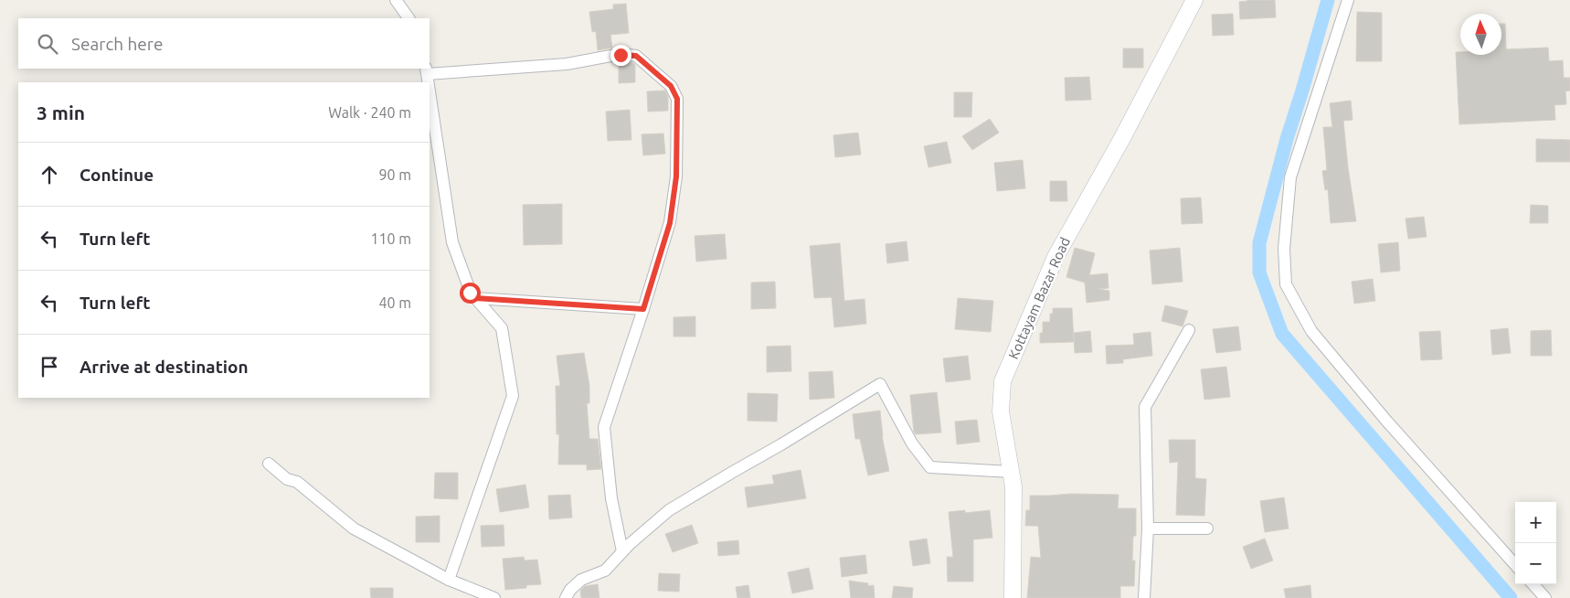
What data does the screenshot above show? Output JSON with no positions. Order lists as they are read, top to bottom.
{
  "streets": {
    "main road": ["Kottayam Bazar Road"]
  },
  "north": "top",
  "page": {
    "search": "Search here",
    "heading": ["3 min", "Walk · 240 m"],
    "list": [
      ["Continue", "90 m"],
      ["Turn left", "110 m"],
      ["Turn left", "40 m"],
      "Arrive at destination"
    ],
    "map_buttons": ["+", "−"]
  }
}
